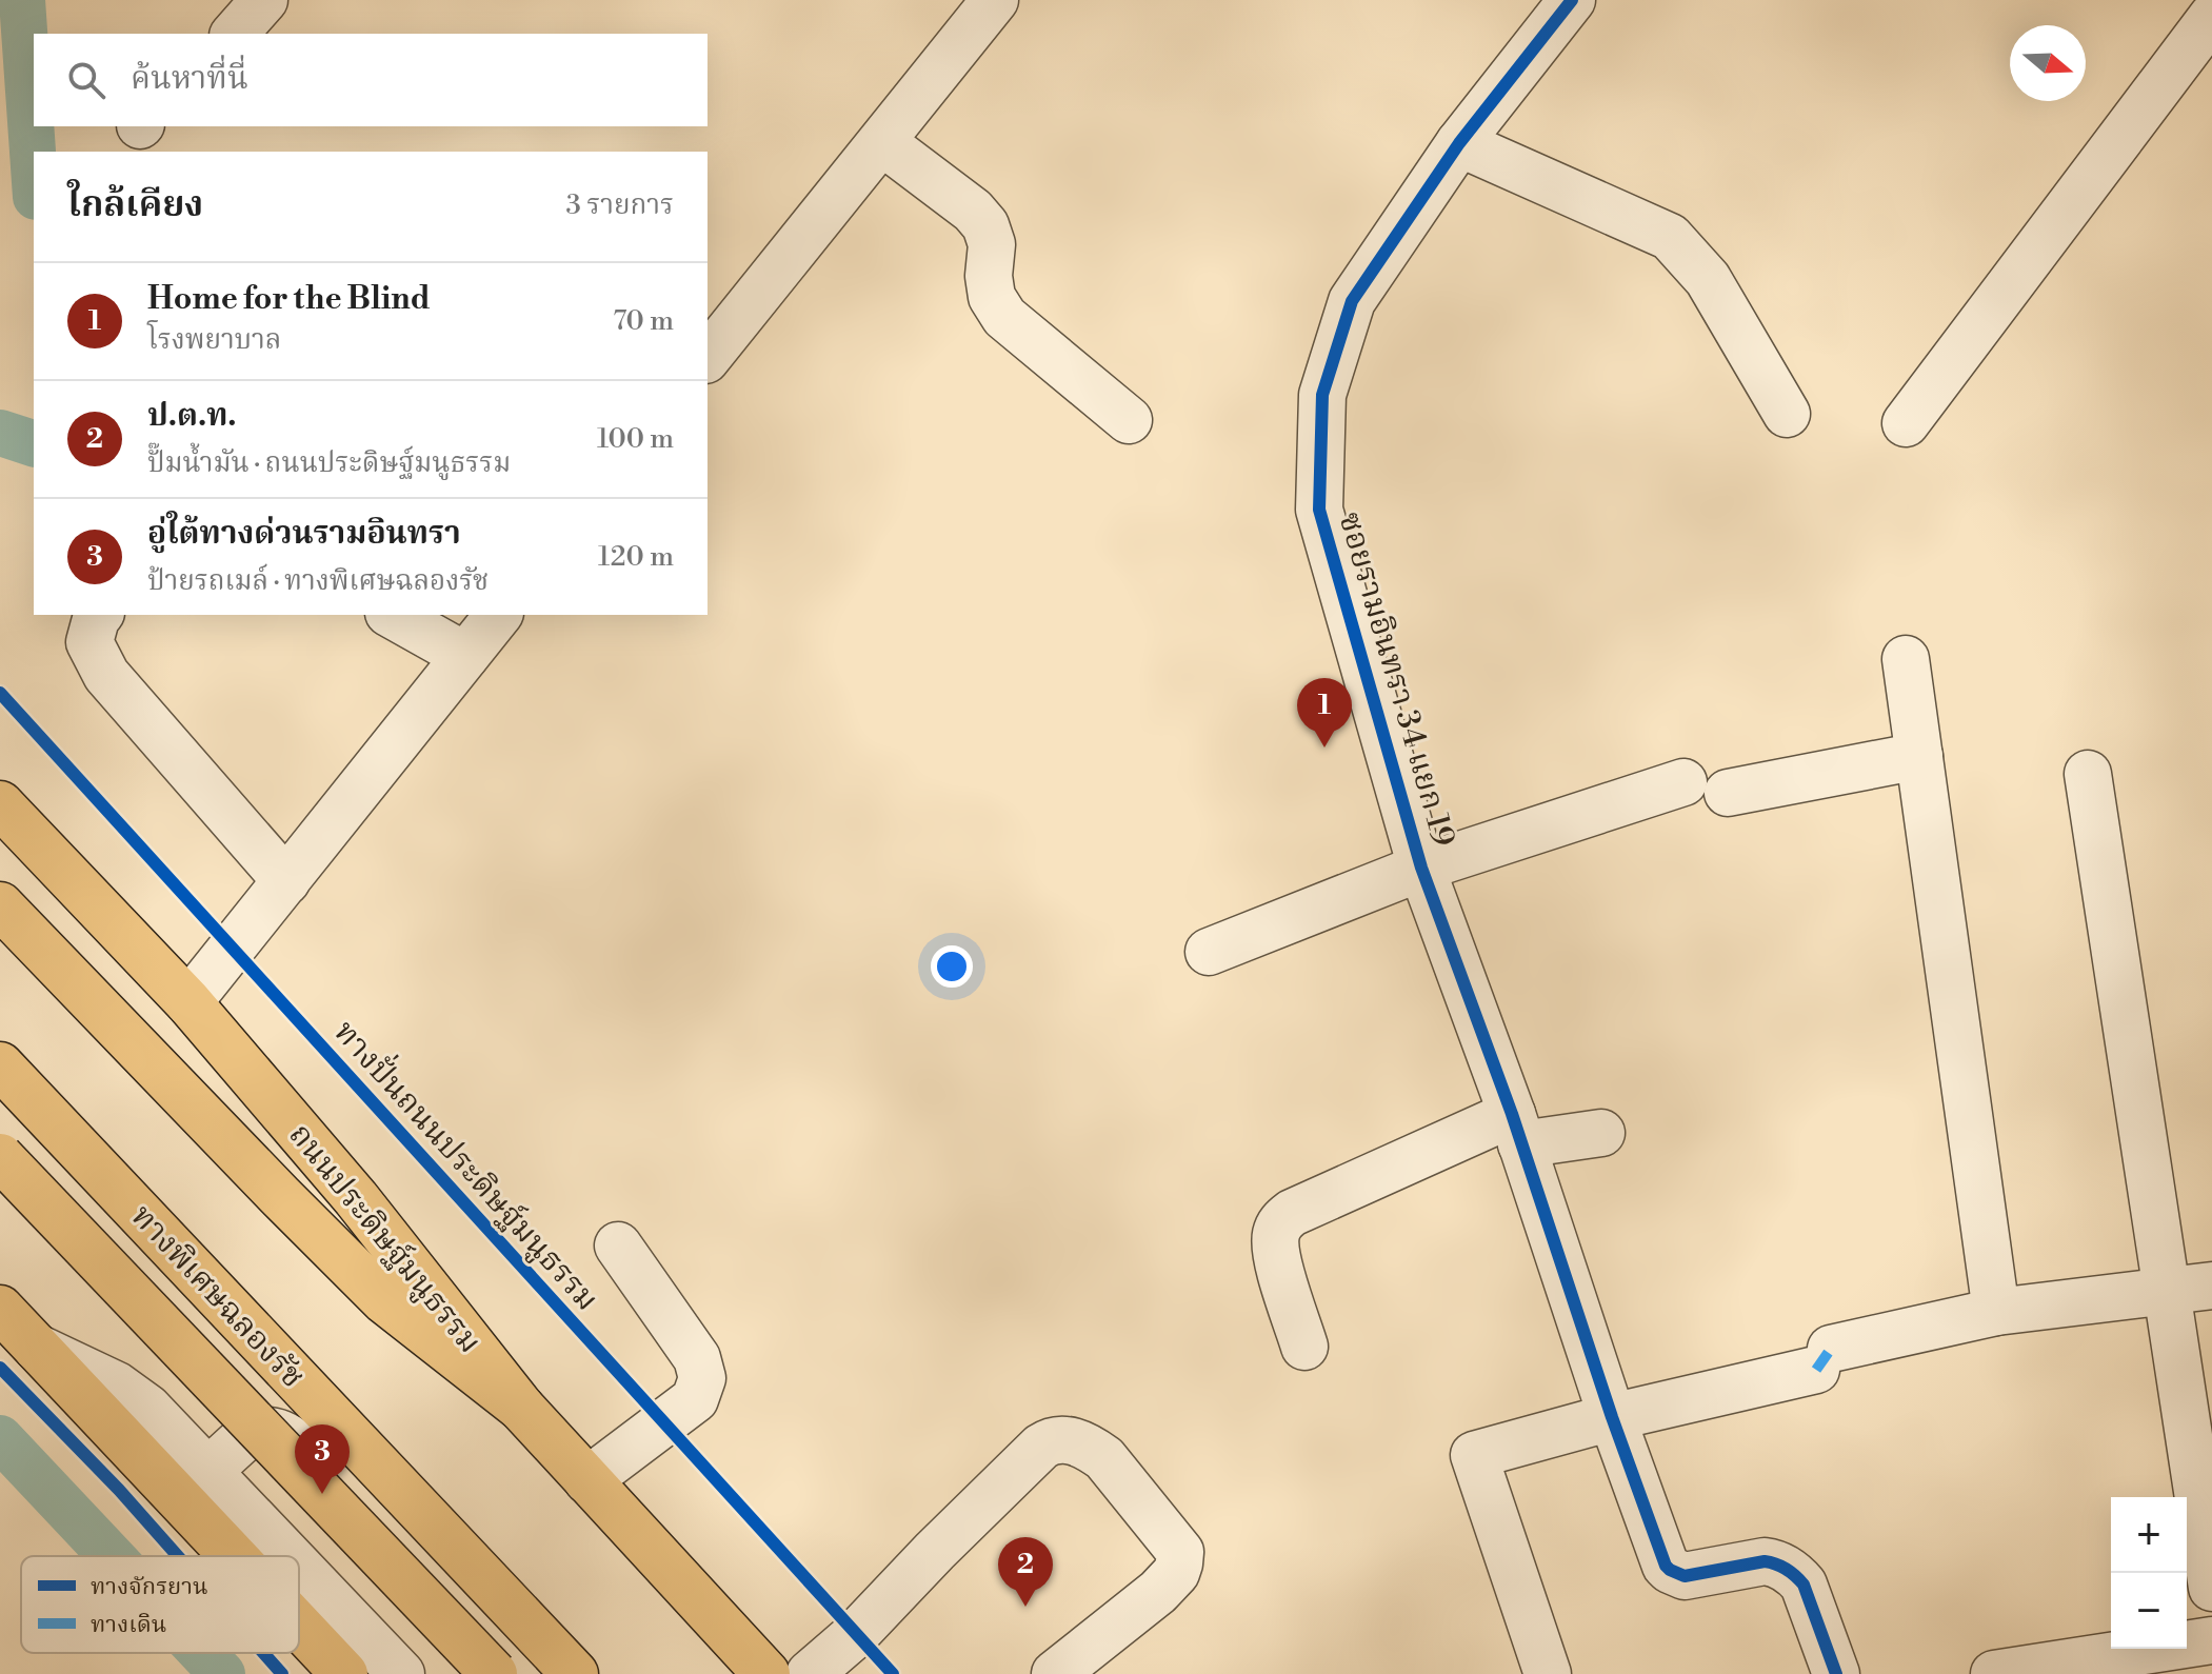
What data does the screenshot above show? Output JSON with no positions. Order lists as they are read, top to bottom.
{
  "streets": {
    "main road": ["ถนนประดิษฐ์มนูธรรม", "ทางพิเศษฉลองรัช"],
    "street": ["ซอยรามอินทรา 34 แยก 19"],
    "cycle path": ["ทางปั่นถนนประดิษฐ์มนูธรรม"]
  },
  "legend": ["ทางจักรยาน", "ทางเดิน"],
  "north": "right",
  "page": {
    "search": "ค้นหาที่นี่",
    "heading": ["ใกล้เคียง", "3 รายการ"],
    "list": [
      {
        "mark": "1",
        "name": "Home for the Blind",
        "note": "โรงพยาบาล",
        "value": "70 m"
      },
      {
        "mark": "2",
        "name": "ป.ต.ท.",
        "note": "ปั๊มน้ำมัน · ถนนประดิษฐ์มนูธรรม",
        "value": "100 m"
      },
      {
        "mark": "3",
        "name": "อู่ใต้ทางด่วนรามอินทรา",
        "note": "ป้ายรถเมล์ · ทางพิเศษฉลองรัช",
        "value": "120 m"
      }
    ],
    "pins": ["1", "3", "2"],
    "map_buttons": ["+", "−"]
  }
}
